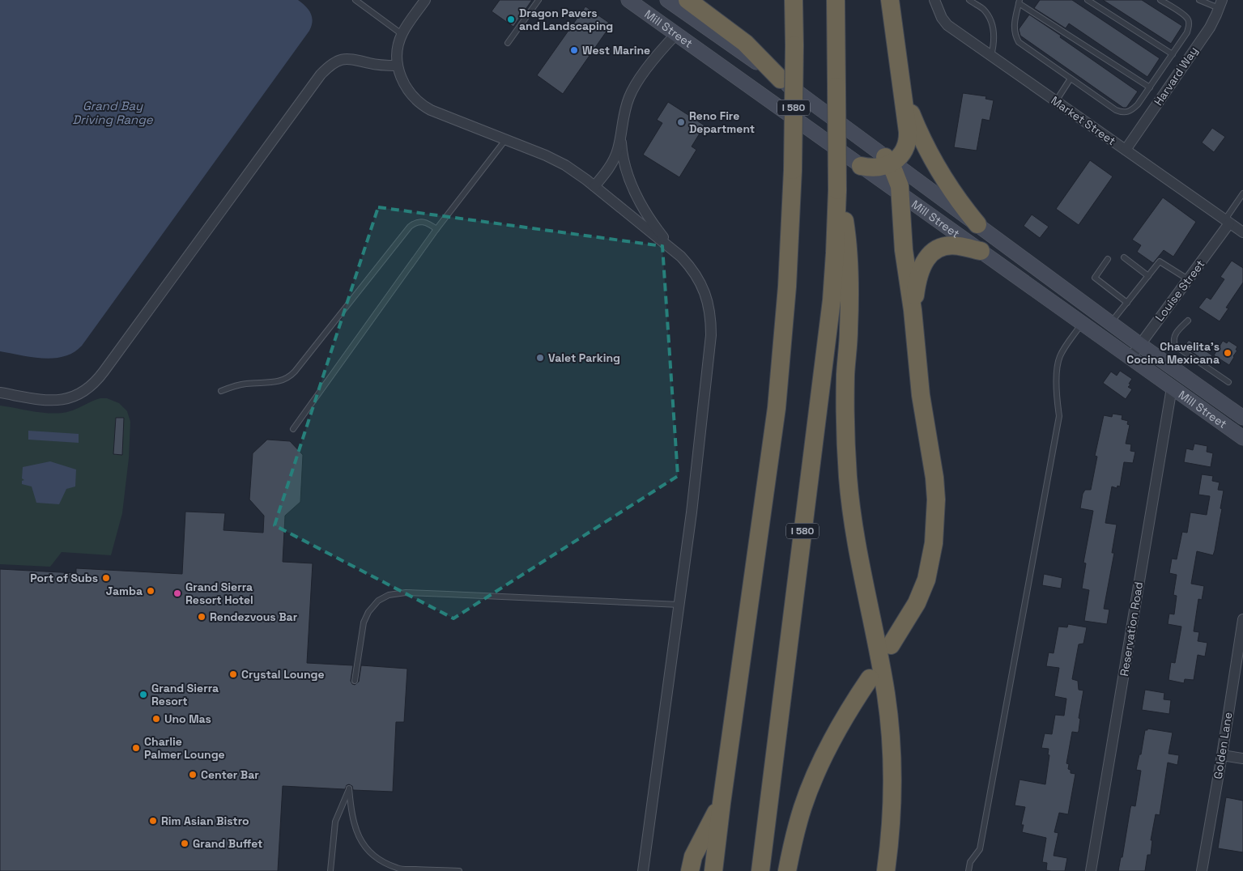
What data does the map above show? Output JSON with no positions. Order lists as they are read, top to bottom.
{
  "streets": {
    "highway": ["I 580"],
    "main road": ["Mill Street"],
    "street": [
      "Harvard Way",
      "Market Street",
      "Louise Street",
      "Reservation Road",
      "Golden Lane"
    ]
  },
  "crossings": [
    ["Mill Street", "Louise Street"],
    ["Mill Street", "Reservation Road"],
    ["Harvard Way", "Market Street"],
    ["Market Street", "Louise Street"]
  ],
  "water": ["Grand Bay Driving Range"],
  "places": [
    "Dragon Pavers and Landscaping",
    "West Marine",
    "Reno Fire Department",
    "Chavelita's Cocina Mexicana",
    "Valet Parking",
    "Port of Subs",
    "Jamba",
    "Grand Sierra Resort Hotel",
    "Rendezvous Bar",
    "Crystal Lounge",
    "Grand Sierra Resort",
    "Uno Mas",
    "Charlie Palmer Lounge",
    "Center Bar",
    "Rim Asian Bistro",
    "Grand Buffet"
  ]
}
